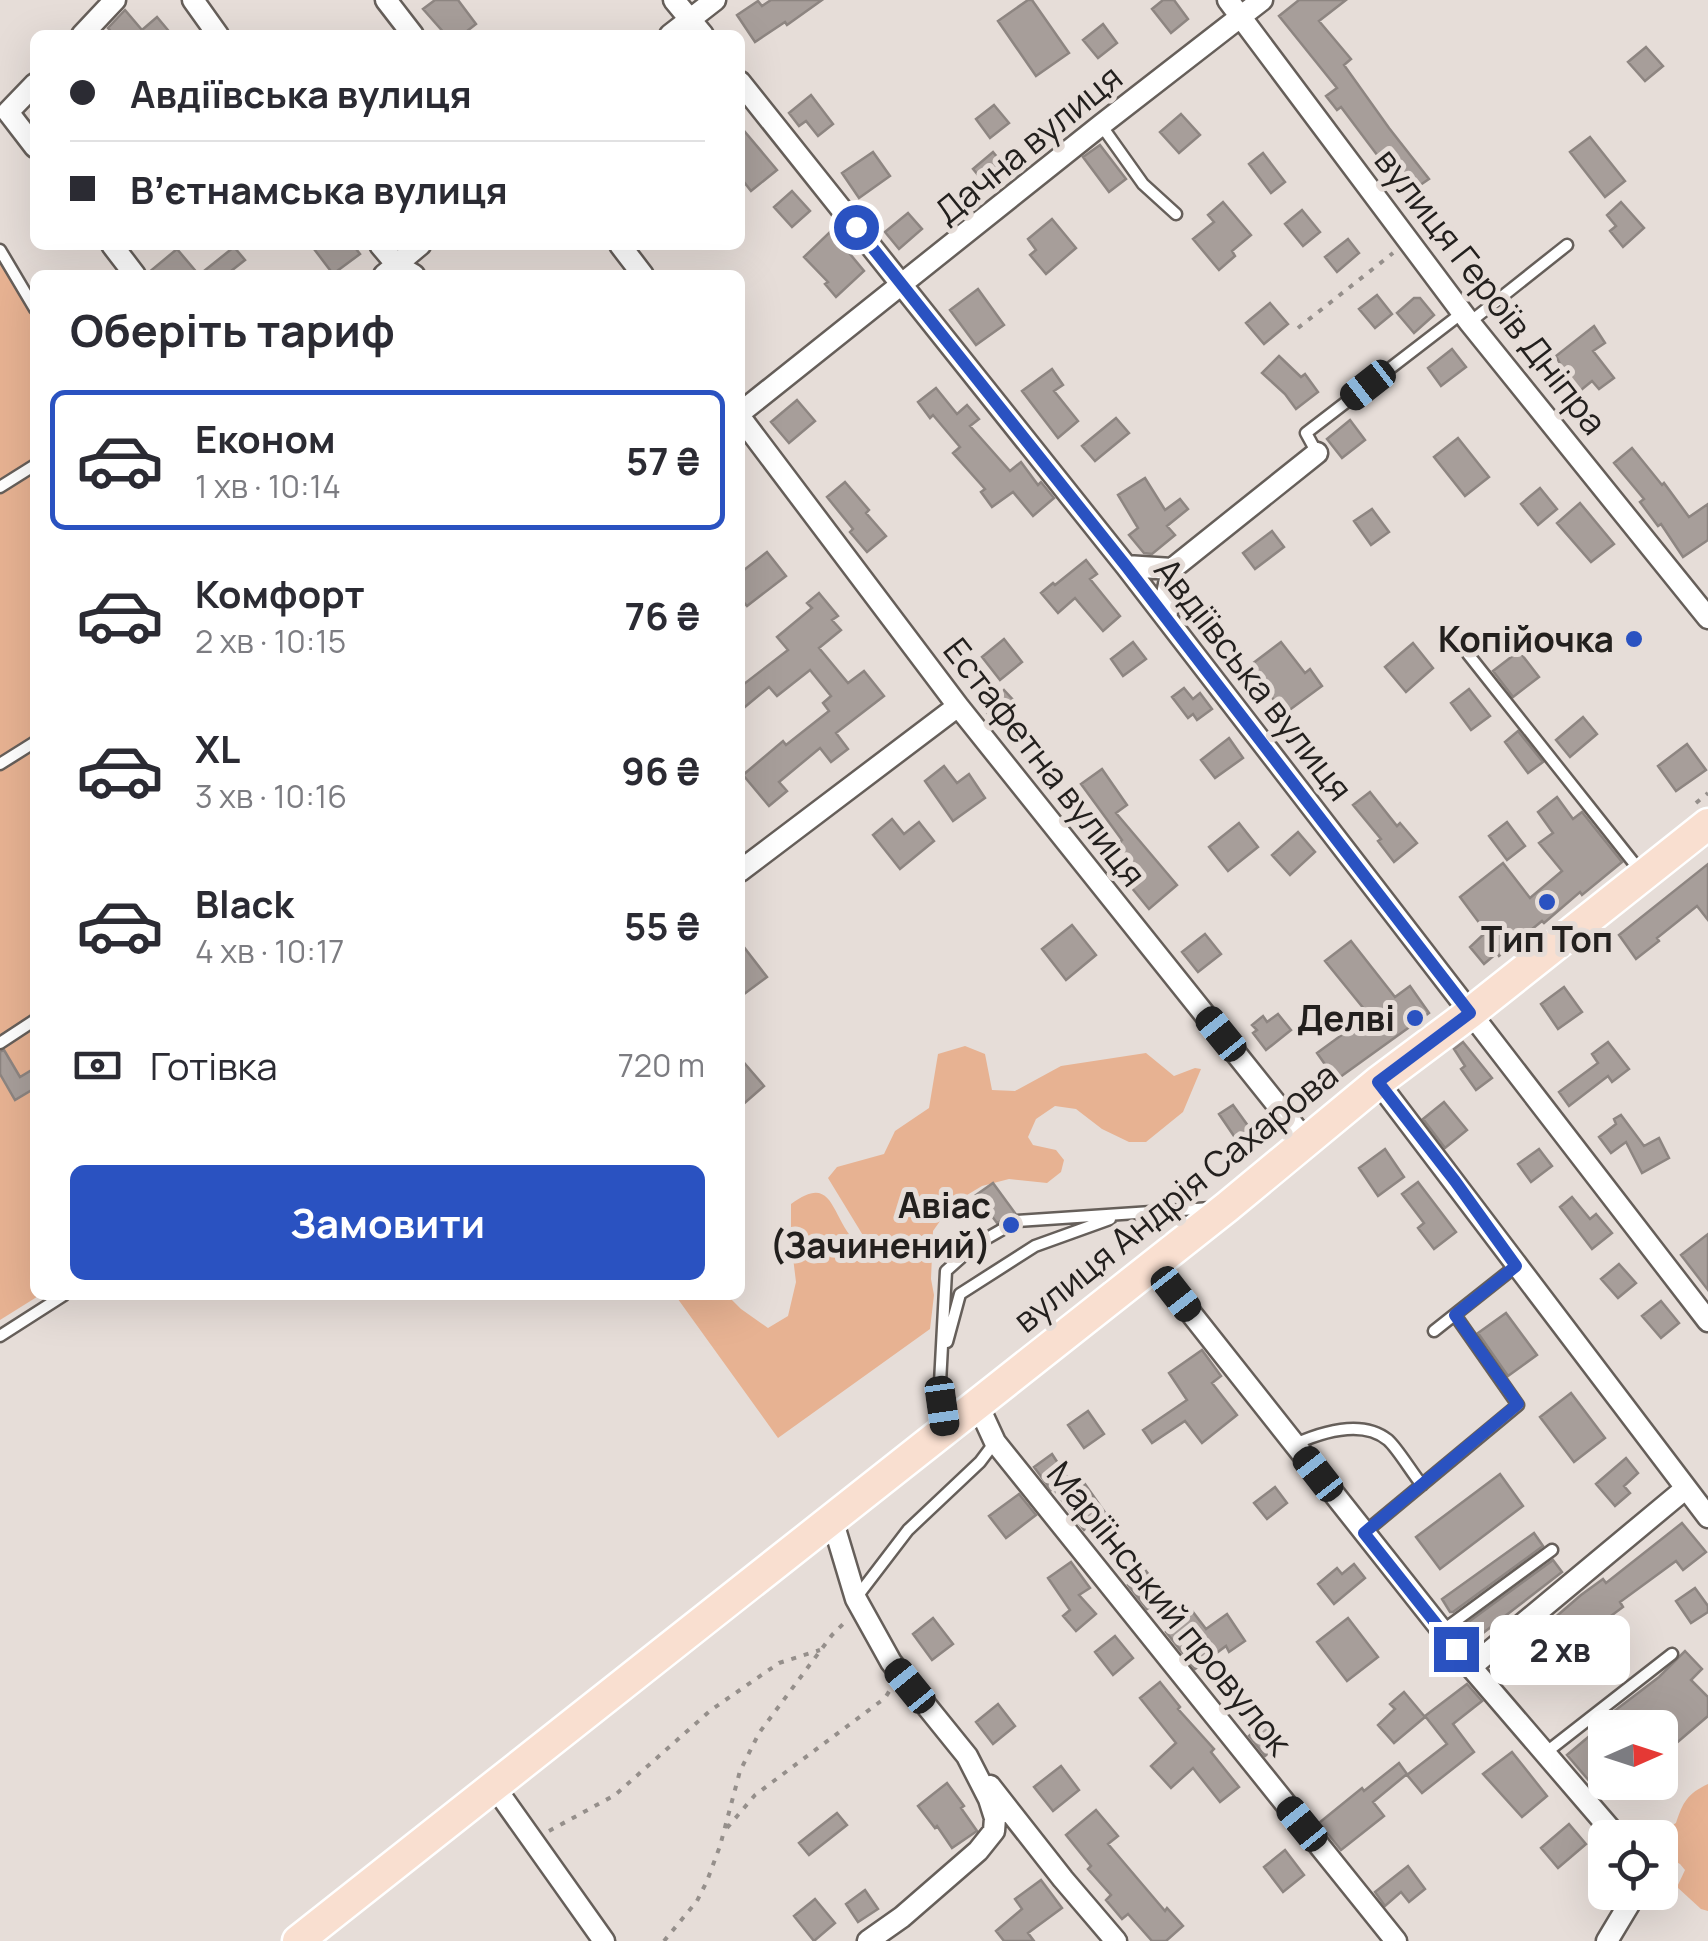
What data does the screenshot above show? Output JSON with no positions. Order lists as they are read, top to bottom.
{
  "streets": {
    "main road": ["вулиця Андрія Сахарова"],
    "street": [
      "Дачна вулиця",
      "вулиця Героїв Дніпра",
      "Авдіївська вулиця",
      "Естафетна вулиця",
      "Маріїнський провулок"
    ]
  },
  "crossings": [
    ["Дачна вулиця", "вулиця Героїв Дніпра"],
    ["Дачна вулиця", "Авдіївська вулиця"],
    ["Авдіївська вулиця", "вулиця Андрія Сахарова"],
    ["Естафетна вулиця", "вулиця Андрія Сахарова"],
    ["вулиця Андрія Сахарова", "Маріїнський провулок"]
  ],
  "places": [
    "Копійочка",
    "Тип Топ",
    "Делві",
    "Авіас (Зачинений)"
  ],
  "north": "right",
  "page": {
    "banner": ["Авдіївська вулиця", "Вʼєтнамська вулиця"],
    "heading": "Оберіть тариф",
    "list": [
      {
        "name": "Економ",
        "note": "1 хв · 10:14",
        "value": "57 ₴"
      },
      {
        "name": "Комфорт",
        "note": "2 хв · 10:15",
        "value": "76 ₴"
      },
      {
        "name": "XL",
        "note": "3 хв · 10:16",
        "value": "96 ₴"
      },
      {
        "name": "Black",
        "note": "4 хв · 10:17",
        "value": "55 ₴"
      }
    ],
    "pay": ["Готівка", "720 m"],
    "buttons": "Замовити",
    "bubble": "2 хв"
  }
}
